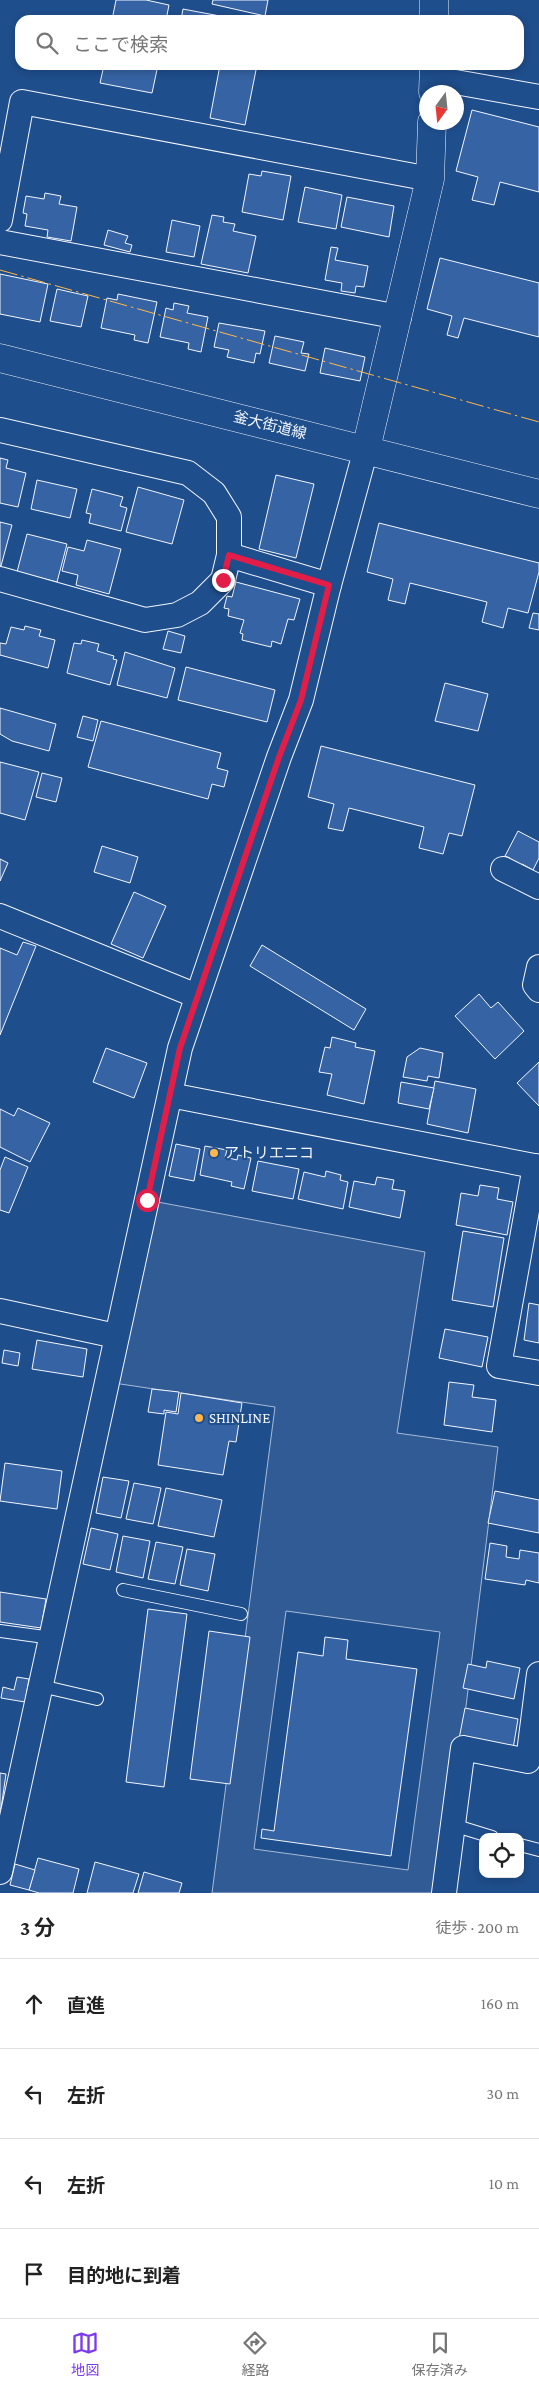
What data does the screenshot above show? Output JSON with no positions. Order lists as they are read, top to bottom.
{
  "streets": {
    "street": ["釜大街道線"]
  },
  "places": ["アトリエニコ", "SHINLINE"],
  "north": "bottom",
  "page": {
    "search": "ここで検索",
    "heading": ["3 分", "徒歩 · 200 m"],
    "list": [
      ["直進", "160 m"],
      ["左折", "30 m"],
      ["左折", "10 m"],
      "目的地に到着"
    ],
    "nav": ["地図", "経路", "保存済み"]
  }
}
